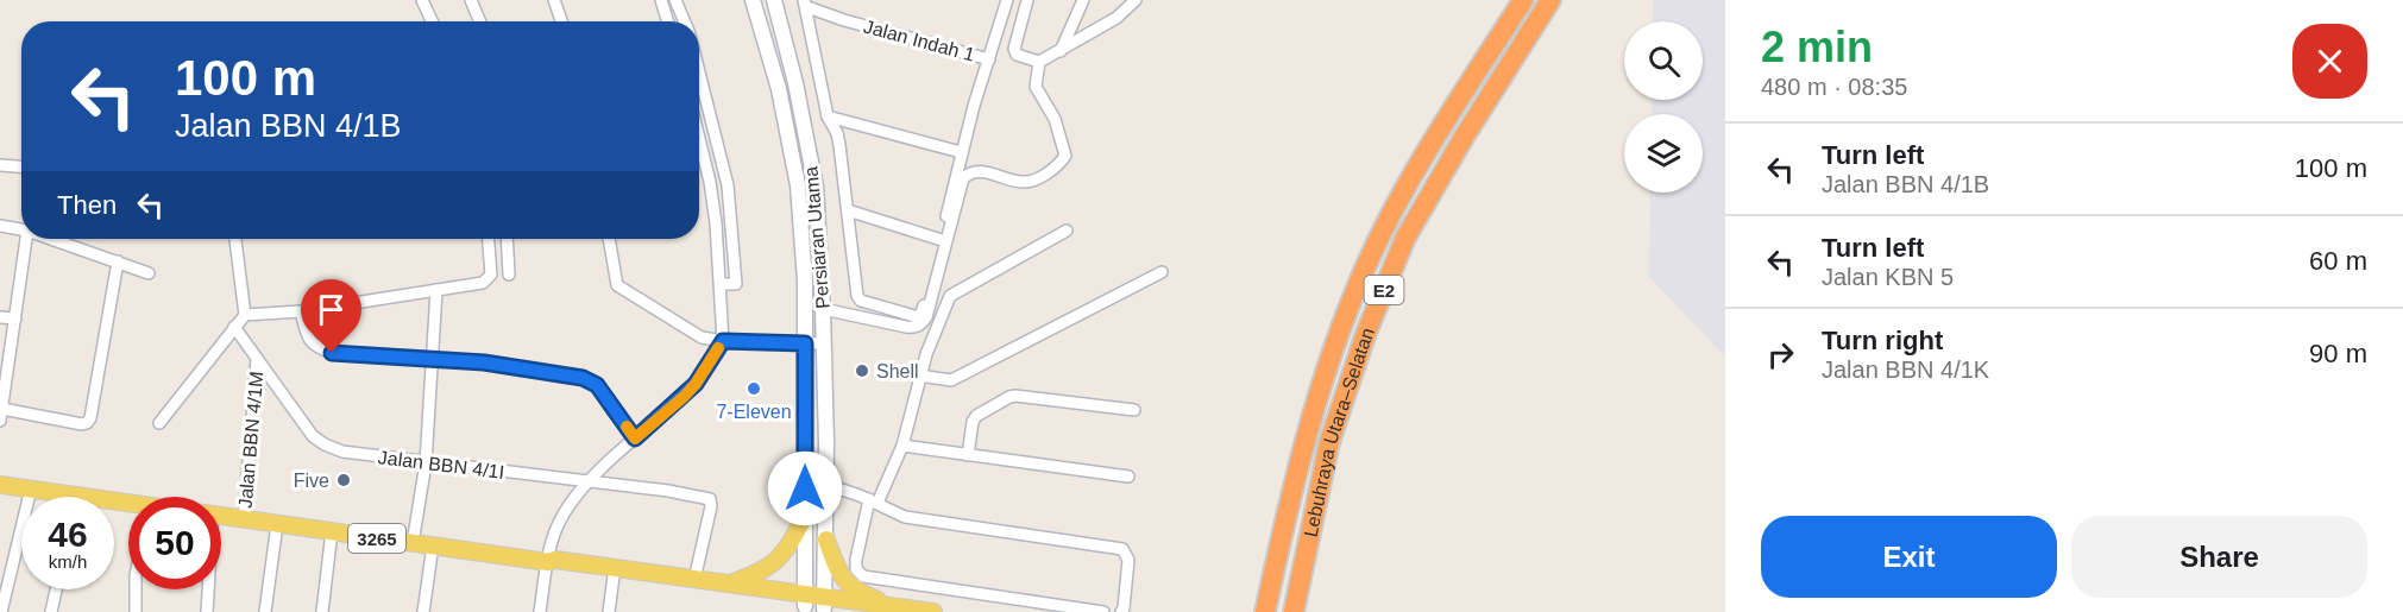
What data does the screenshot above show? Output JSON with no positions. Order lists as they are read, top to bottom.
{
  "streets": {
    "highway": ["E2", "Lebuhraya Utara–Selatan"],
    "main road": ["Persiaran Utama", "3265"],
    "street": ["Jalan Indah 1", "Jalan BBN 4/1M", "Jalan BBN 4/1I"]
  },
  "crossings": [
    ["Persiaran Utama", "3265"],
    ["Jalan BBN 4/1M", "Jalan BBN 4/1I"],
    ["Jalan BBN 4/1M", "3265"],
    ["Jalan BBN 4/1I", "3265"]
  ],
  "places": ["Shell", "7-Eleven", "Five"],
  "page": {
    "heading": ["2 min", "480 m · 08:35"],
    "turn": ["100 m", "Jalan BBN 4/1B"],
    "list": [
      {
        "name": "Turn left",
        "note": "Jalan BBN 4/1B",
        "value": "100 m"
      },
      {
        "name": "Turn left",
        "note": "Jalan KBN 5",
        "value": "60 m"
      },
      {
        "name": "Turn right",
        "note": "Jalan BBN 4/1K",
        "value": "90 m"
      }
    ],
    "then": "Then",
    "speed": "46 km/h",
    "limit": "50",
    "buttons": ["Exit", "Share"]
  }
}
